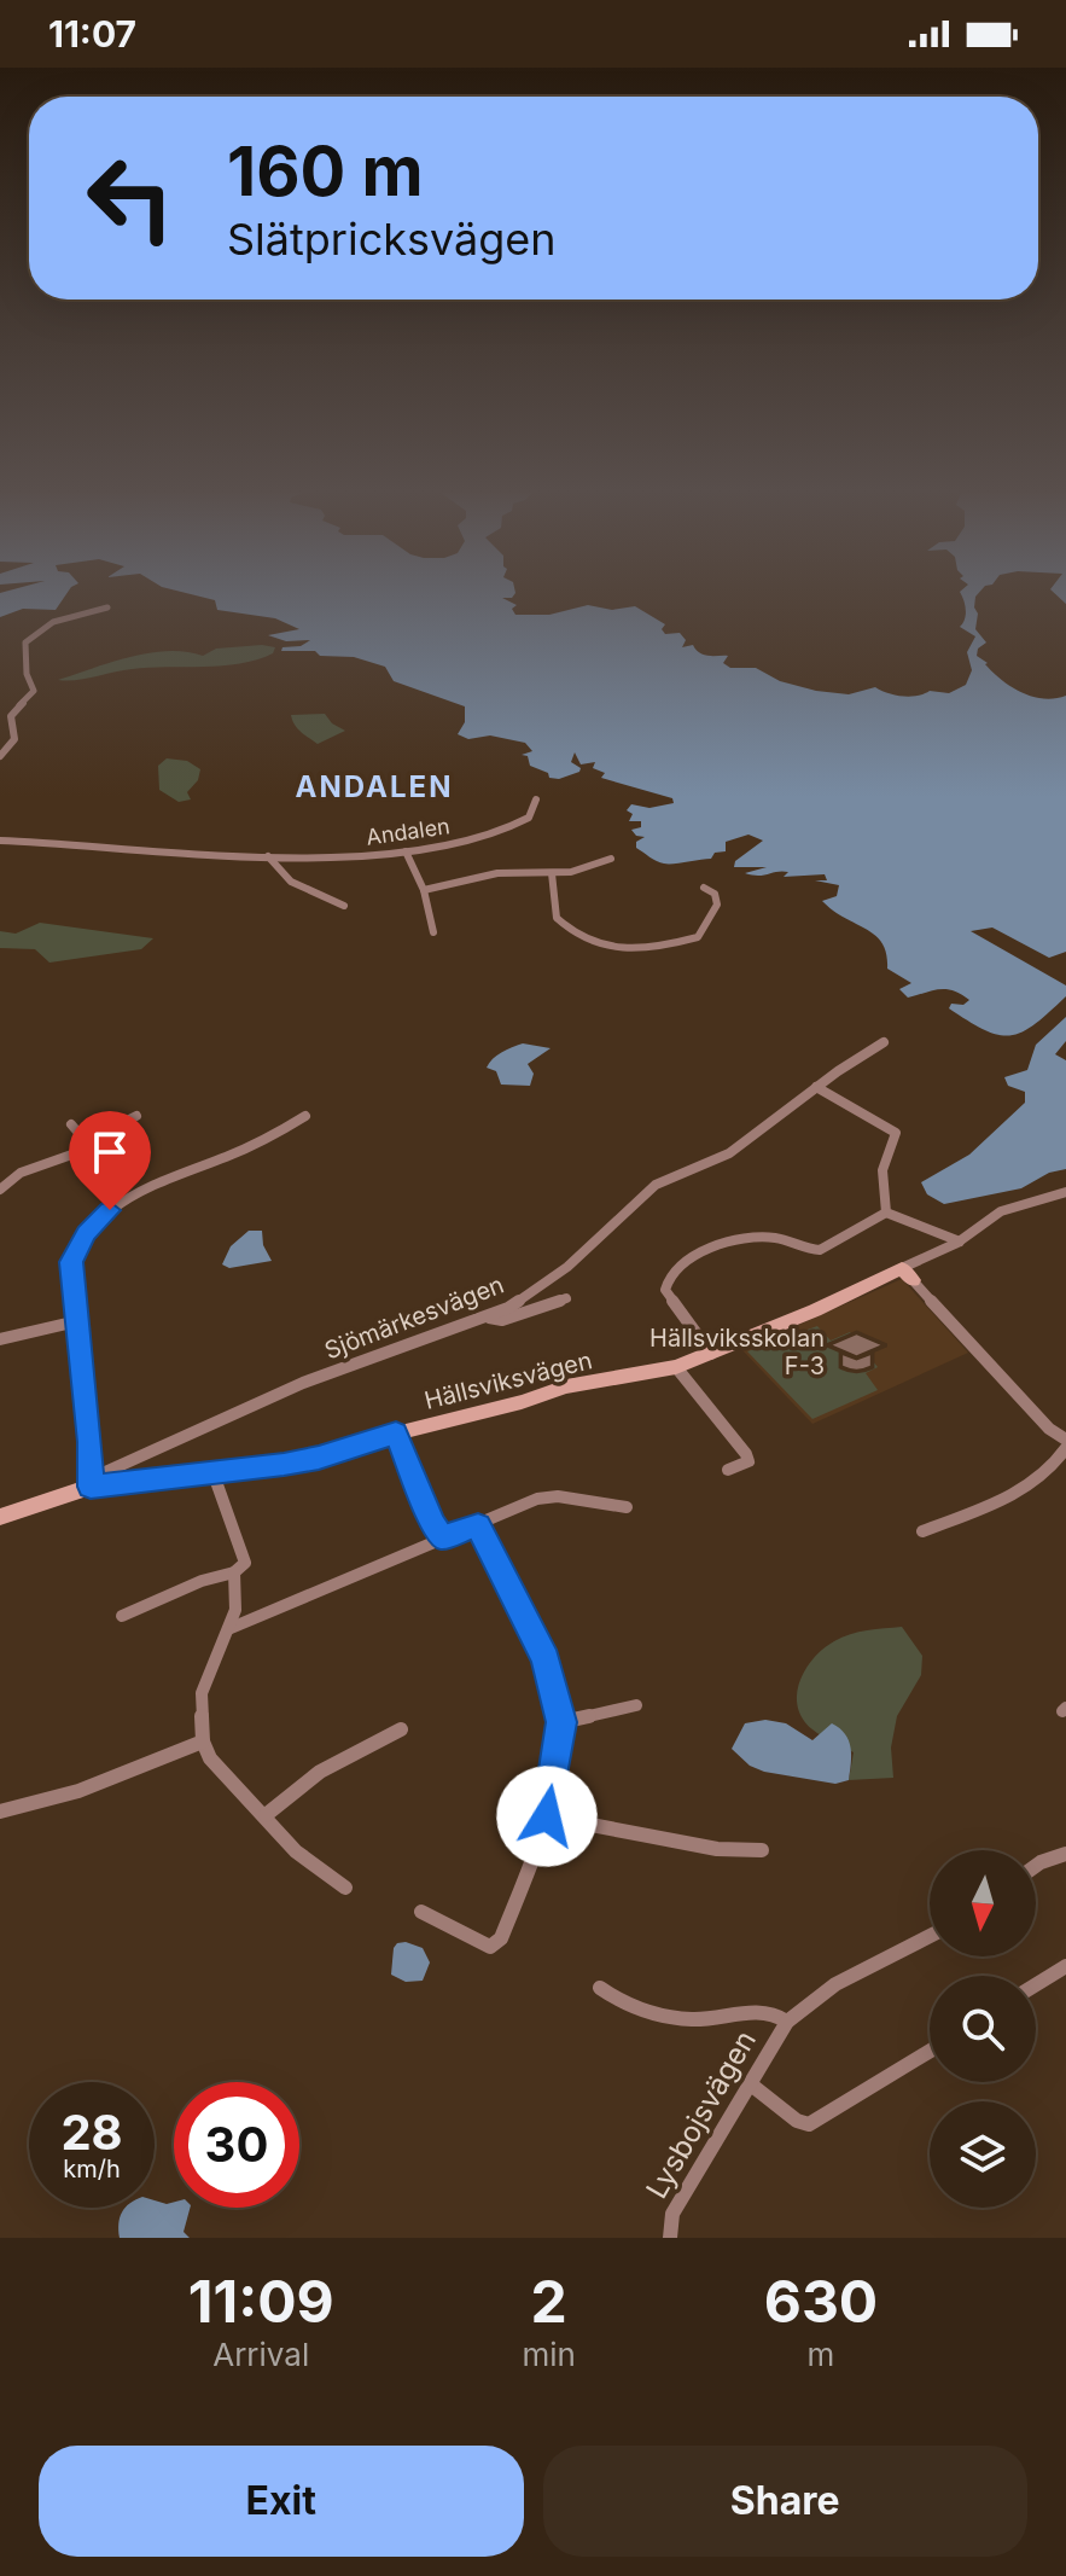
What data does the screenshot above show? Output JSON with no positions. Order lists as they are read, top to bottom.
{
  "streets": {
    "street": [
      "Andalen",
      "Sjömärkesvägen",
      "Hällsviksvägen",
      "Lysbojsvägen"
    ]
  },
  "crossings": [
    ["Sjömärkesvägen", "Hällsviksvägen"]
  ],
  "districts": ["ANDALEN"],
  "places": {
    "school or university": ["Hällsviksskolan F-3"]
  },
  "north": "bottom",
  "page": {
    "status": "11:07",
    "turn": ["160 m", "Slätpricksvägen"],
    "speed": "28 km/h",
    "limit": "30",
    "eta": [
      "11:09",
      "Arrival",
      "2",
      "min",
      "630",
      "m"
    ],
    "buttons": ["Exit", "Share"]
  }
}
